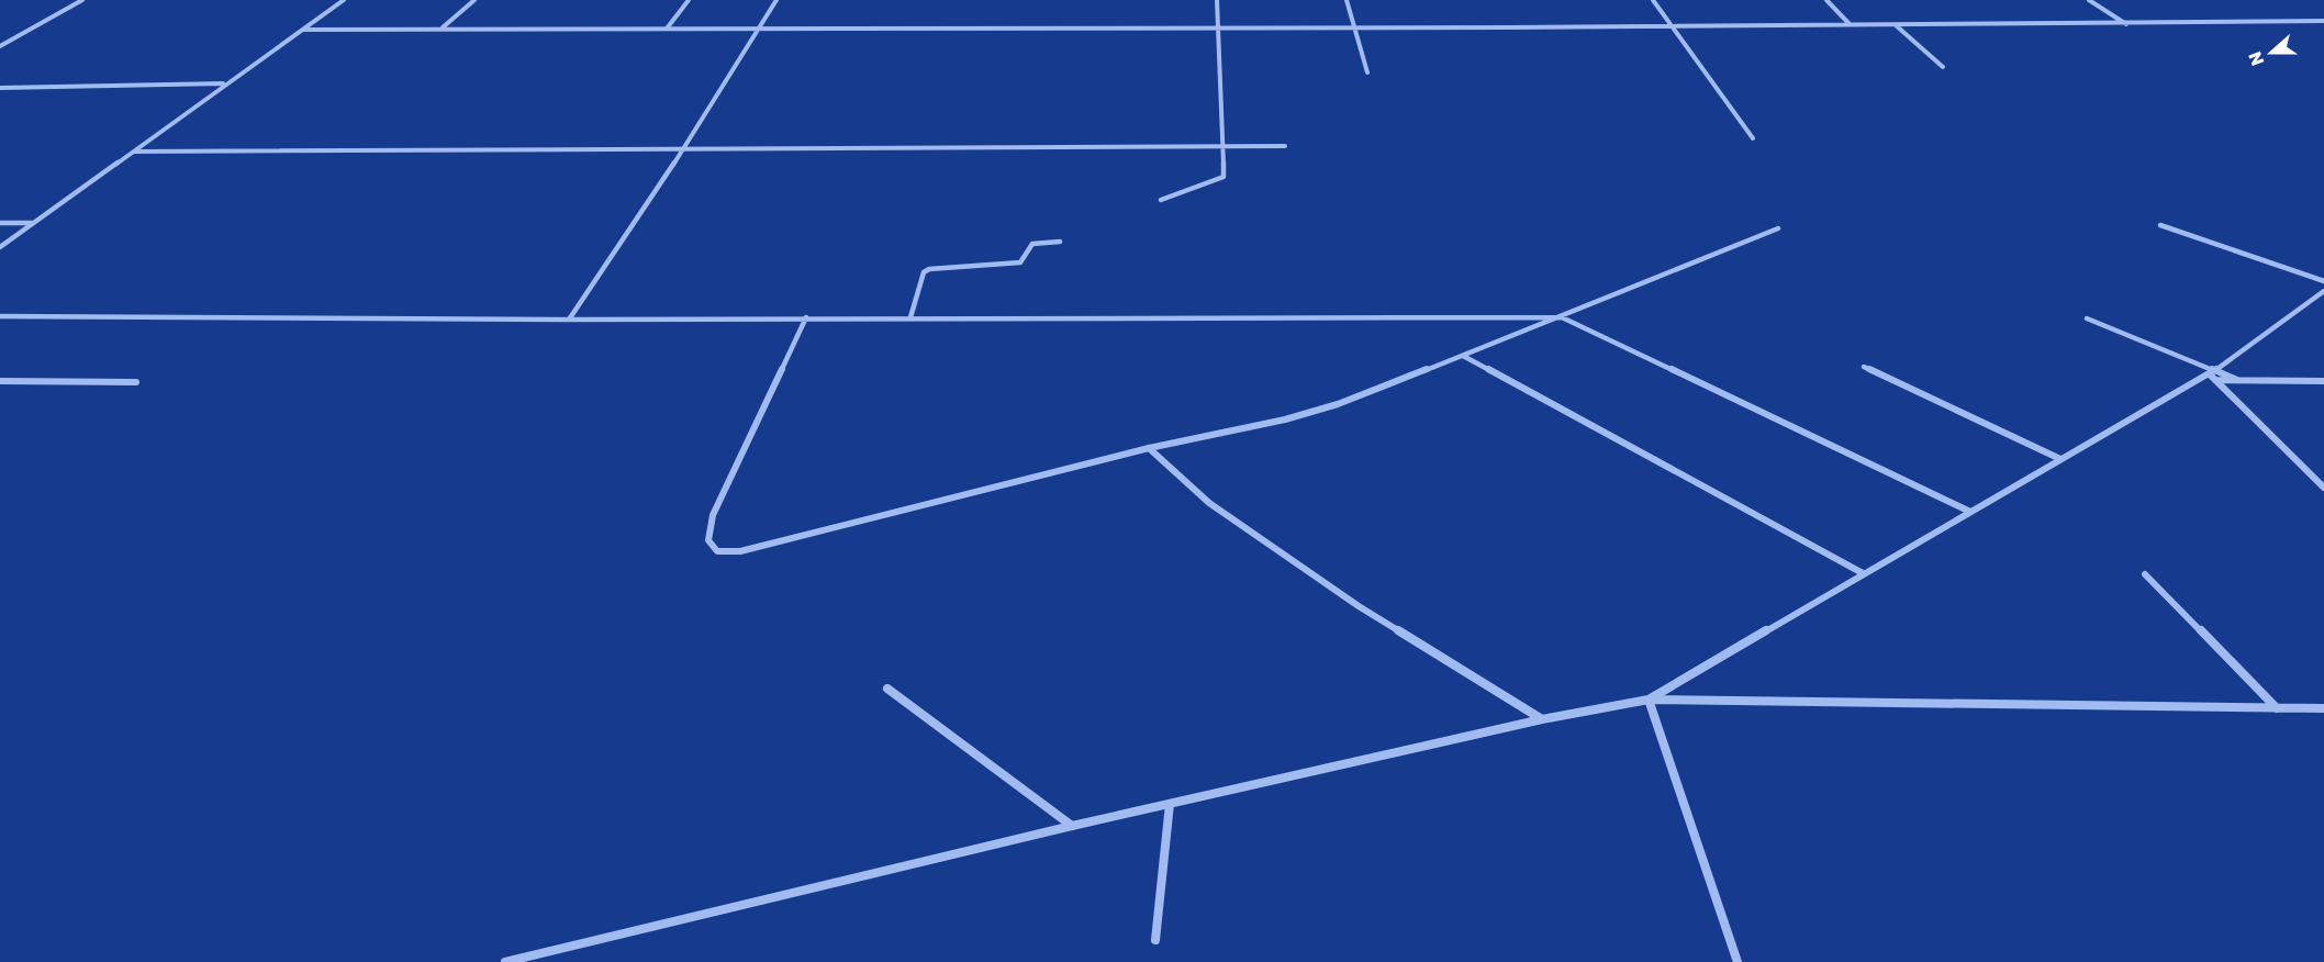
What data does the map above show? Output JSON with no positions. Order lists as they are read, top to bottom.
{
  "north": "left"
}
